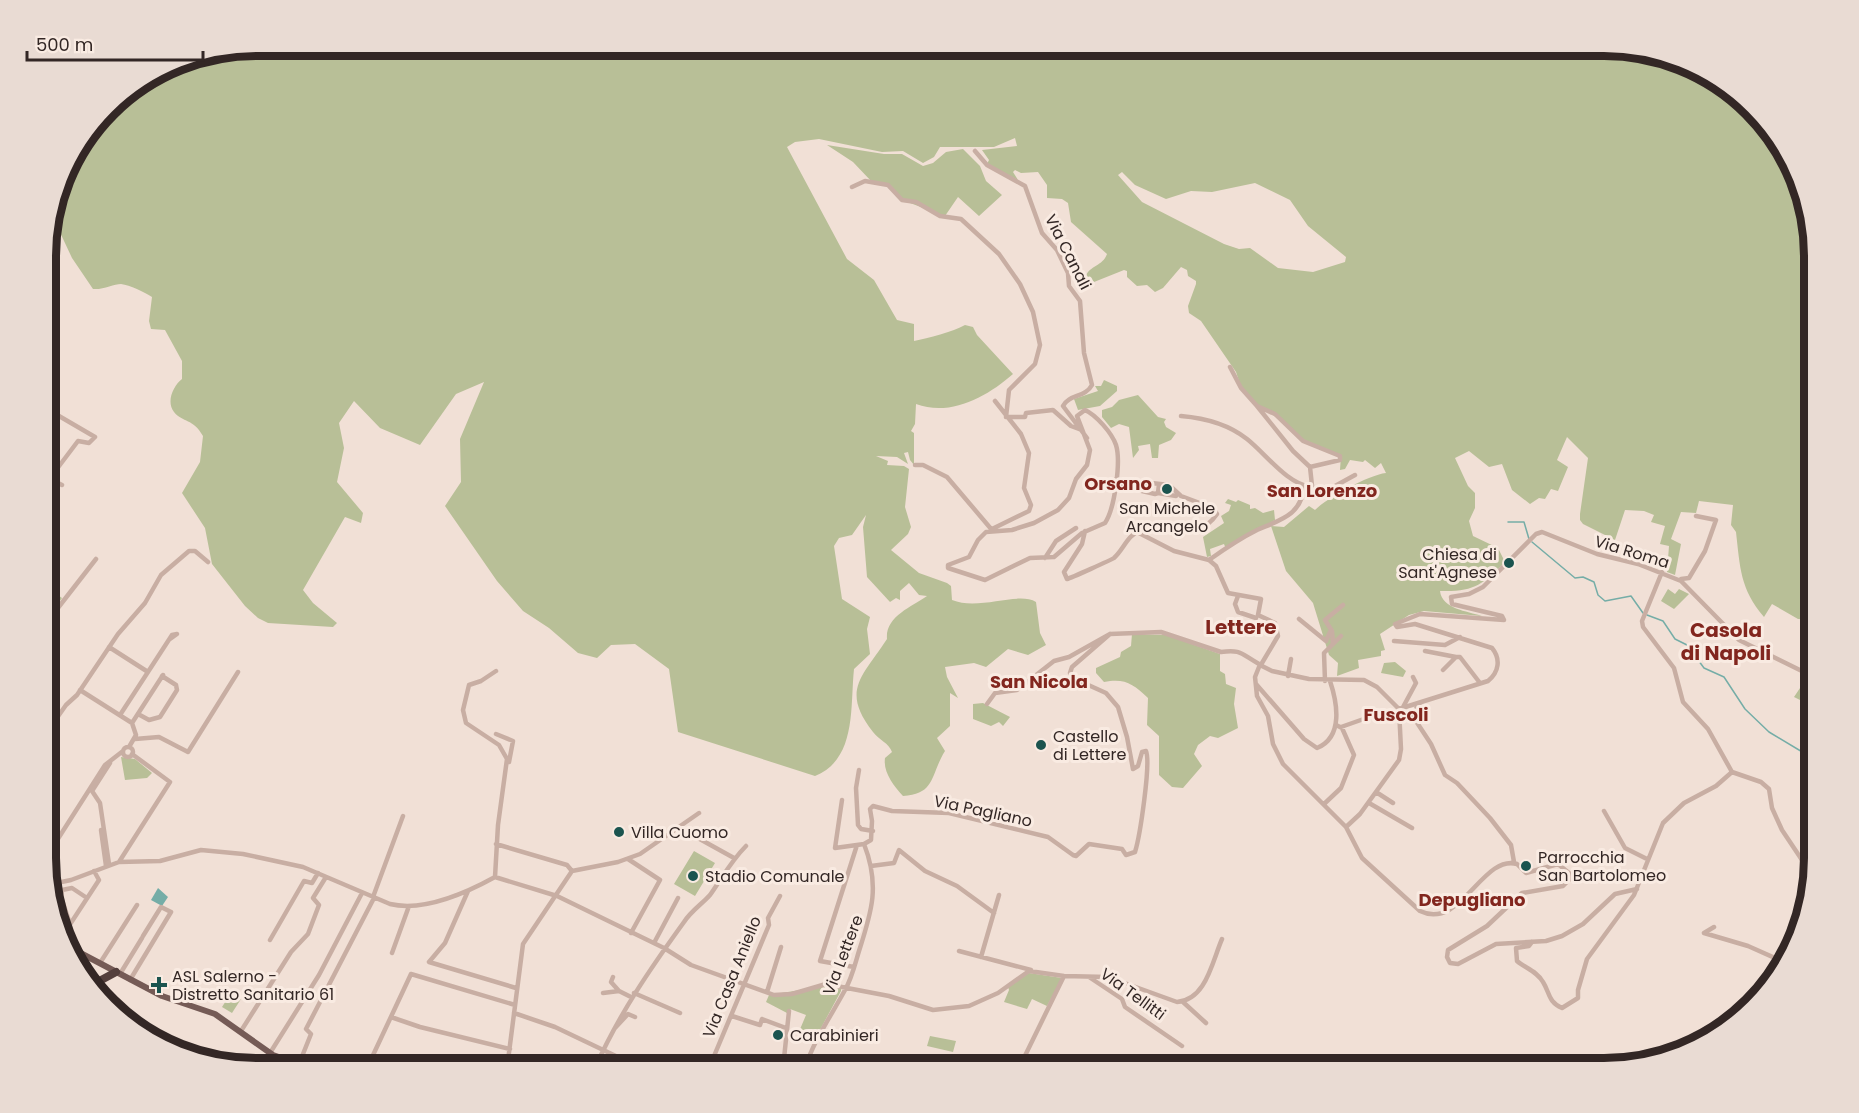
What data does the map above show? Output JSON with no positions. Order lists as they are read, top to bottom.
{
  "streets": {
    "street": [
      "Via Canali",
      "Via Roma",
      "Via Pagliano",
      "Via Lettere",
      "Via Casa Aniello",
      "Via Tellitti"
    ]
  },
  "crossings": [
    ["Via Pagliano", "Via Lettere"]
  ],
  "districts": [
    "Orsano",
    "San Lorenzo",
    "Lettere",
    "Casola di Napoli",
    "San Nicola",
    "Fuscoli",
    "Depugliano"
  ],
  "places": {
    "other": [
      "San Michele Arcangelo",
      "Chiesa di Sant'Agnese",
      "Castello di Lettere",
      "Villa Cuomo",
      "Parrocchia San Bartolomeo",
      "Stadio Comunale",
      "Carabinieri"
    ],
    "health": ["ASL Salerno - Distretto Sanitario 61"]
  },
  "scale_bar": "500 m"
}
